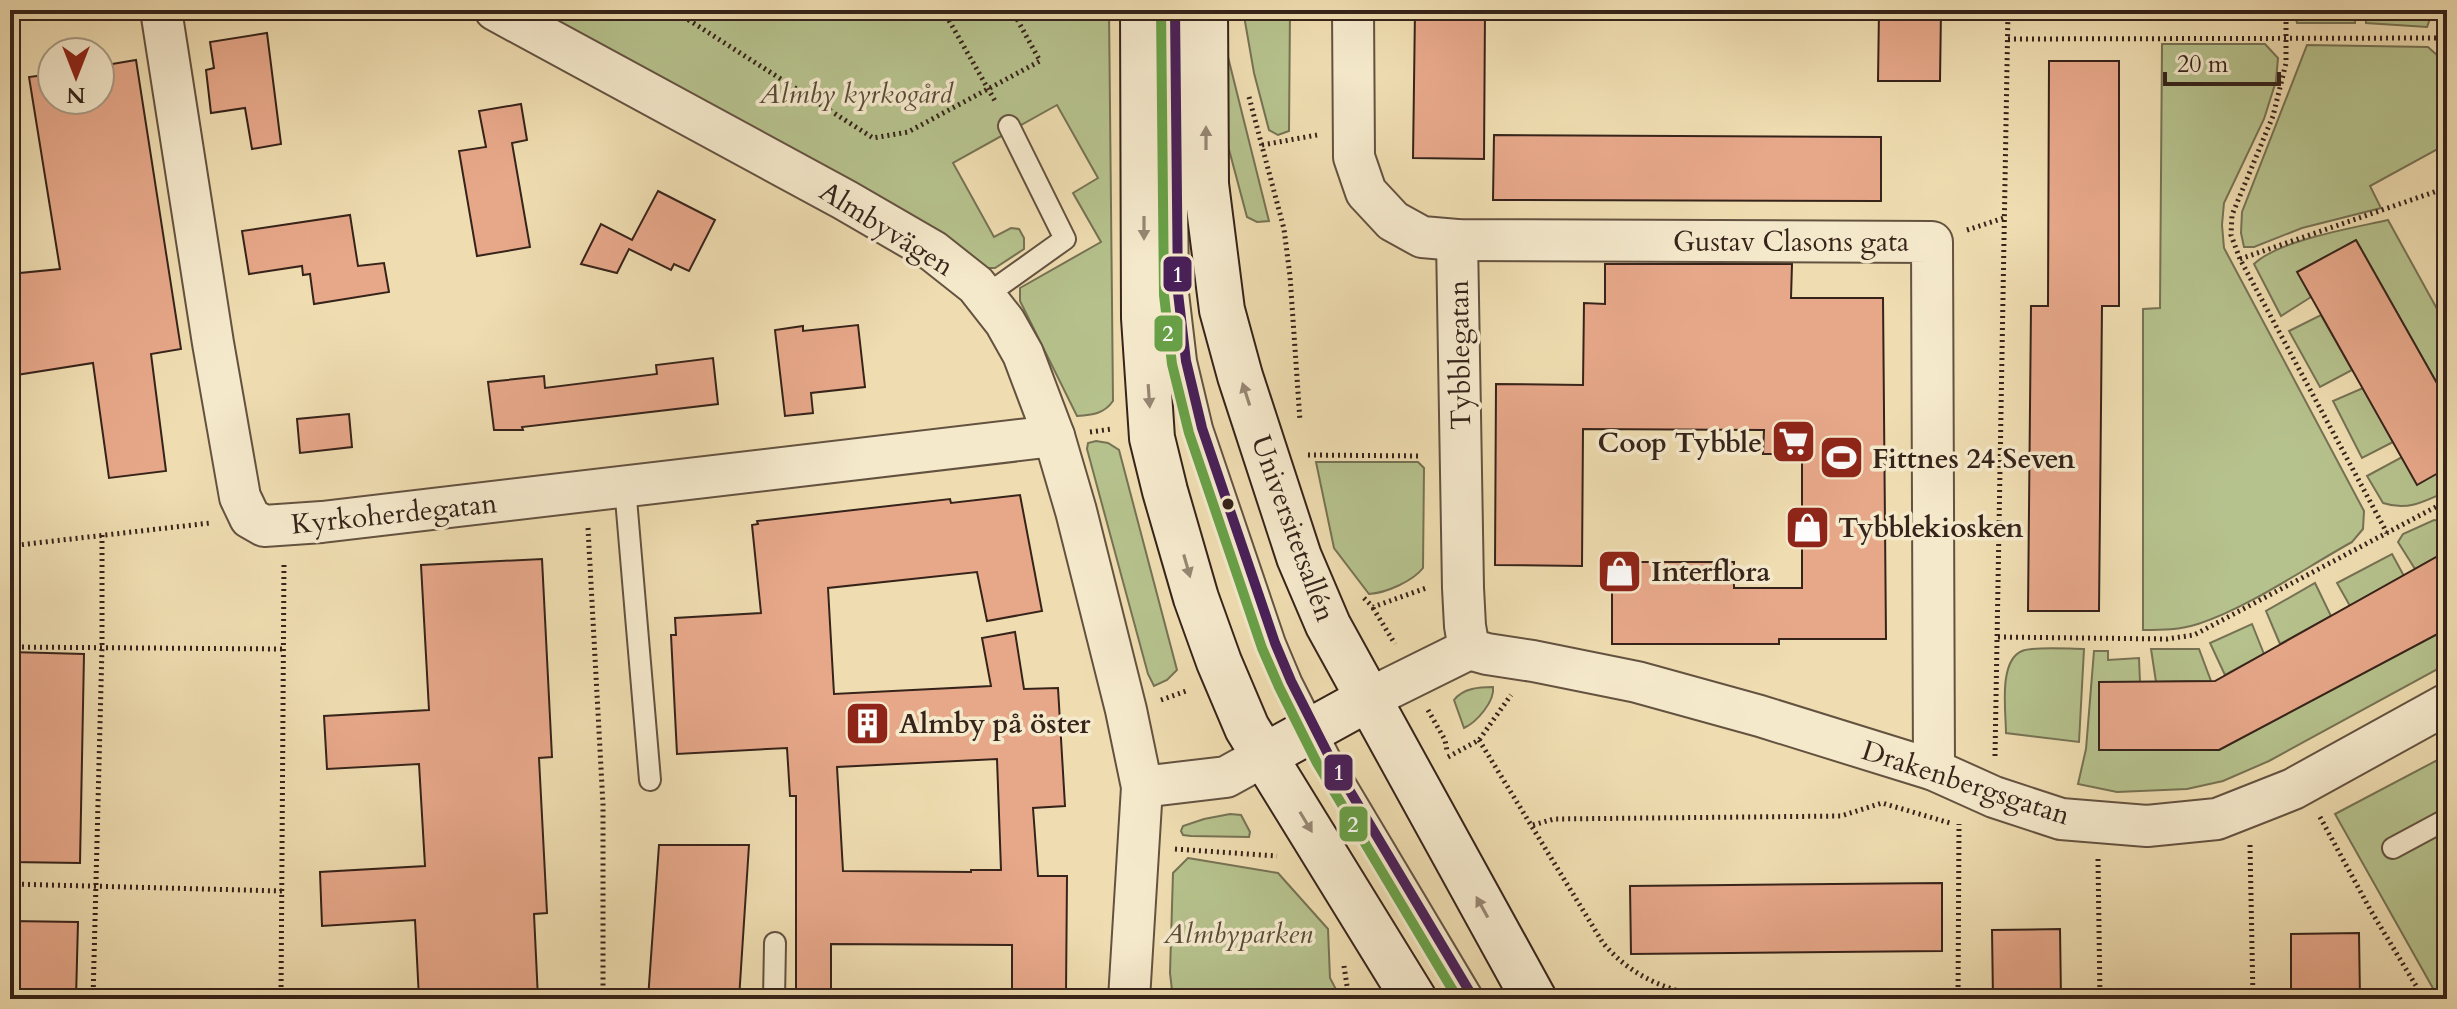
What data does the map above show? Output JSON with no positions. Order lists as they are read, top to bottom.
{
  "streets": {
    "main road": ["Universitetsallén"],
    "street": [
      "Almbyvägen",
      "Gustav Clasons gata",
      "Tybblegatan",
      "Kyrkoherdegatan",
      "Drakenbergsgatan"
    ]
  },
  "crossings": [
    ["Almbyvägen", "Kyrkoherdegatan"],
    ["Gustav Clasons gata", "Tybblegatan"],
    ["Gustav Clasons gata", "Drakenbergsgatan"],
    ["Tybblegatan", "Drakenbergsgatan"]
  ],
  "parks": ["Almby kyrkogård", "Almbyparken"],
  "places": {
    "supermarket": ["Coop Tybble"],
    "sports": ["Fittnes 24 Seven"],
    "shop": ["Tybblekiosken", "Interflora"],
    "building": ["Almby på öster"]
  },
  "lines": ["transit line 1", "transit line 2"],
  "scale_bar": "20 m",
  "north": "bottom"
}
